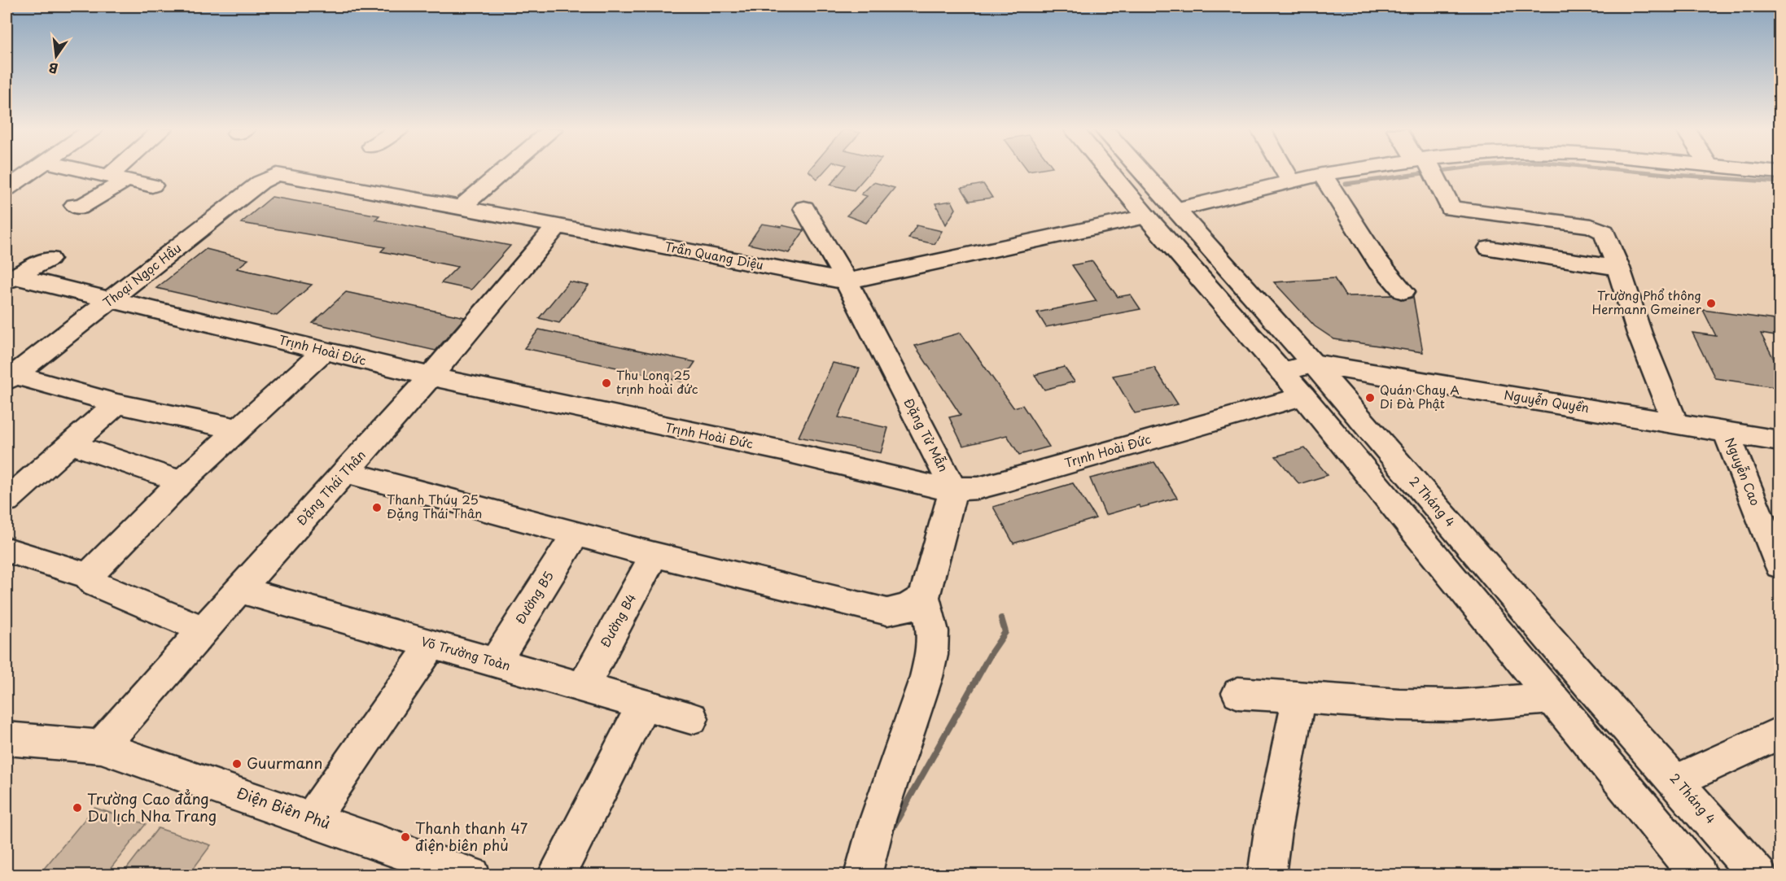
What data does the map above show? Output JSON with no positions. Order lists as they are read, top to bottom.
{
  "streets": {
    "street": [
      "Trần Quang Diệu",
      "Thoại Ngọc Hầu",
      "Trịnh Hoài Đức",
      "Nguyễn Quyền",
      "Đặng Tử Mẫn",
      "Nguyễn Cao",
      "Đặng Thái Thân",
      "2 Tháng 4",
      "Đường B5",
      "Đường B4",
      "Võ Trường Toàn",
      "Điện Biên Phủ"
    ]
  },
  "crossings": [
    ["Trần Quang Diệu", "Thoại Ngọc Hầu"],
    ["Trần Quang Diệu", "Đặng Tử Mẫn"],
    ["Trần Quang Diệu", "Đặng Thái Thân"],
    ["Trần Quang Diệu", "2 Tháng 4"],
    ["Thoại Ngọc Hầu", "Trịnh Hoài Đức"],
    ["Trịnh Hoài Đức", "Đặng Tử Mẫn"],
    ["Trịnh Hoài Đức", "Đặng Thái Thân"],
    ["Trịnh Hoài Đức", "2 Tháng 4"],
    ["Nguyễn Quyền", "Nguyễn Cao"],
    ["Nguyễn Quyền", "2 Tháng 4"],
    ["Đặng Thái Thân", "Võ Trường Toàn"],
    ["Đặng Thái Thân", "Điện Biên Phủ"],
    ["Đường B5", "Võ Trường Toàn"],
    ["Đường B4", "Võ Trường Toàn"]
  ],
  "places": [
    "Trường Phổ thông Hermann Gmeiner",
    "Thu Long 25 trịnh hoài đức",
    "Quán Chay A Di Đà Phật",
    "Thanh Thúy 25 Đặng Thái Thân",
    "Guurmann",
    "Trường Cao đẳng Du lịch Nha Trang",
    "Thanh thanh 47 điện biên phủ"
  ],
  "north": "bottom"
}
